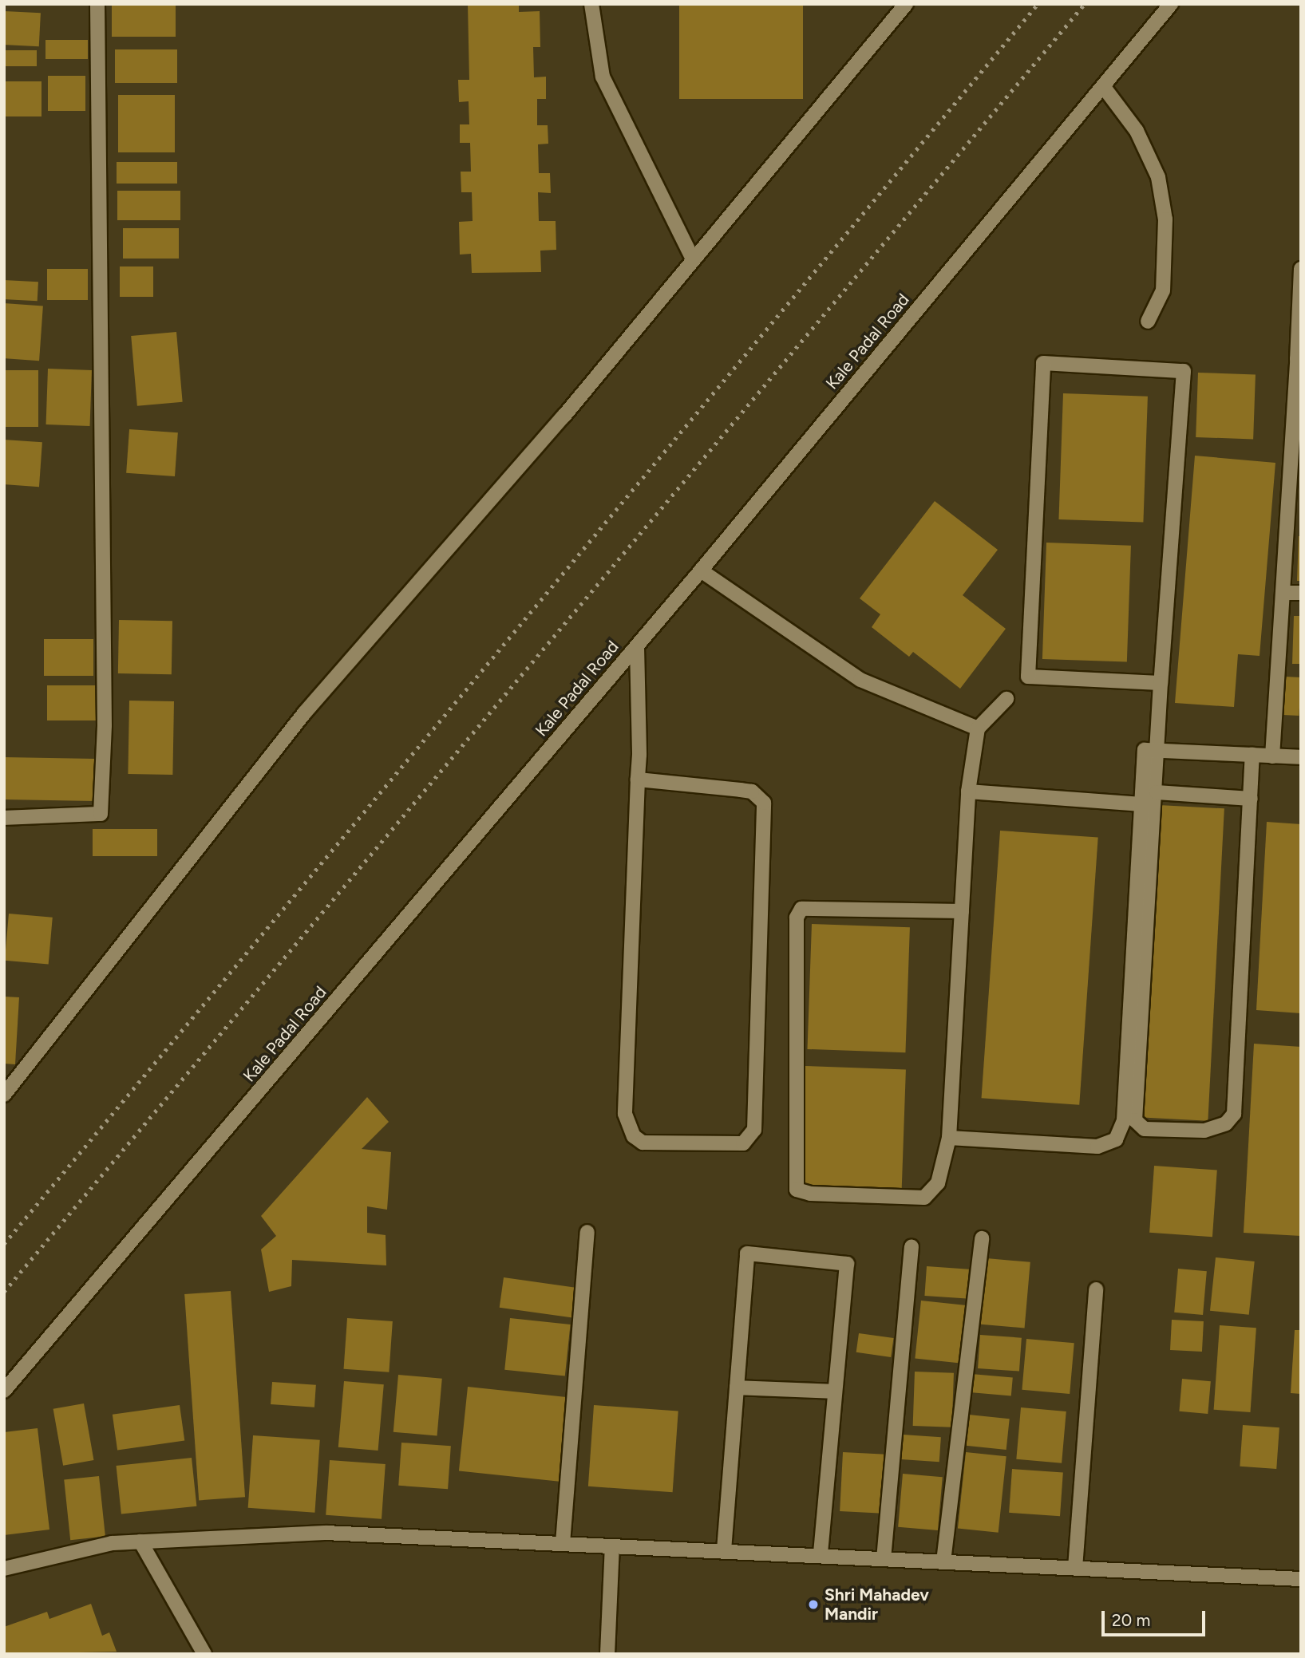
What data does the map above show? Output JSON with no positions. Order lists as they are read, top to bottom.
{
  "streets": {
    "street": ["Kale Padal Road"]
  },
  "places": ["Shri Mahadev Mandir"],
  "scale_bar": "20 m"
}
